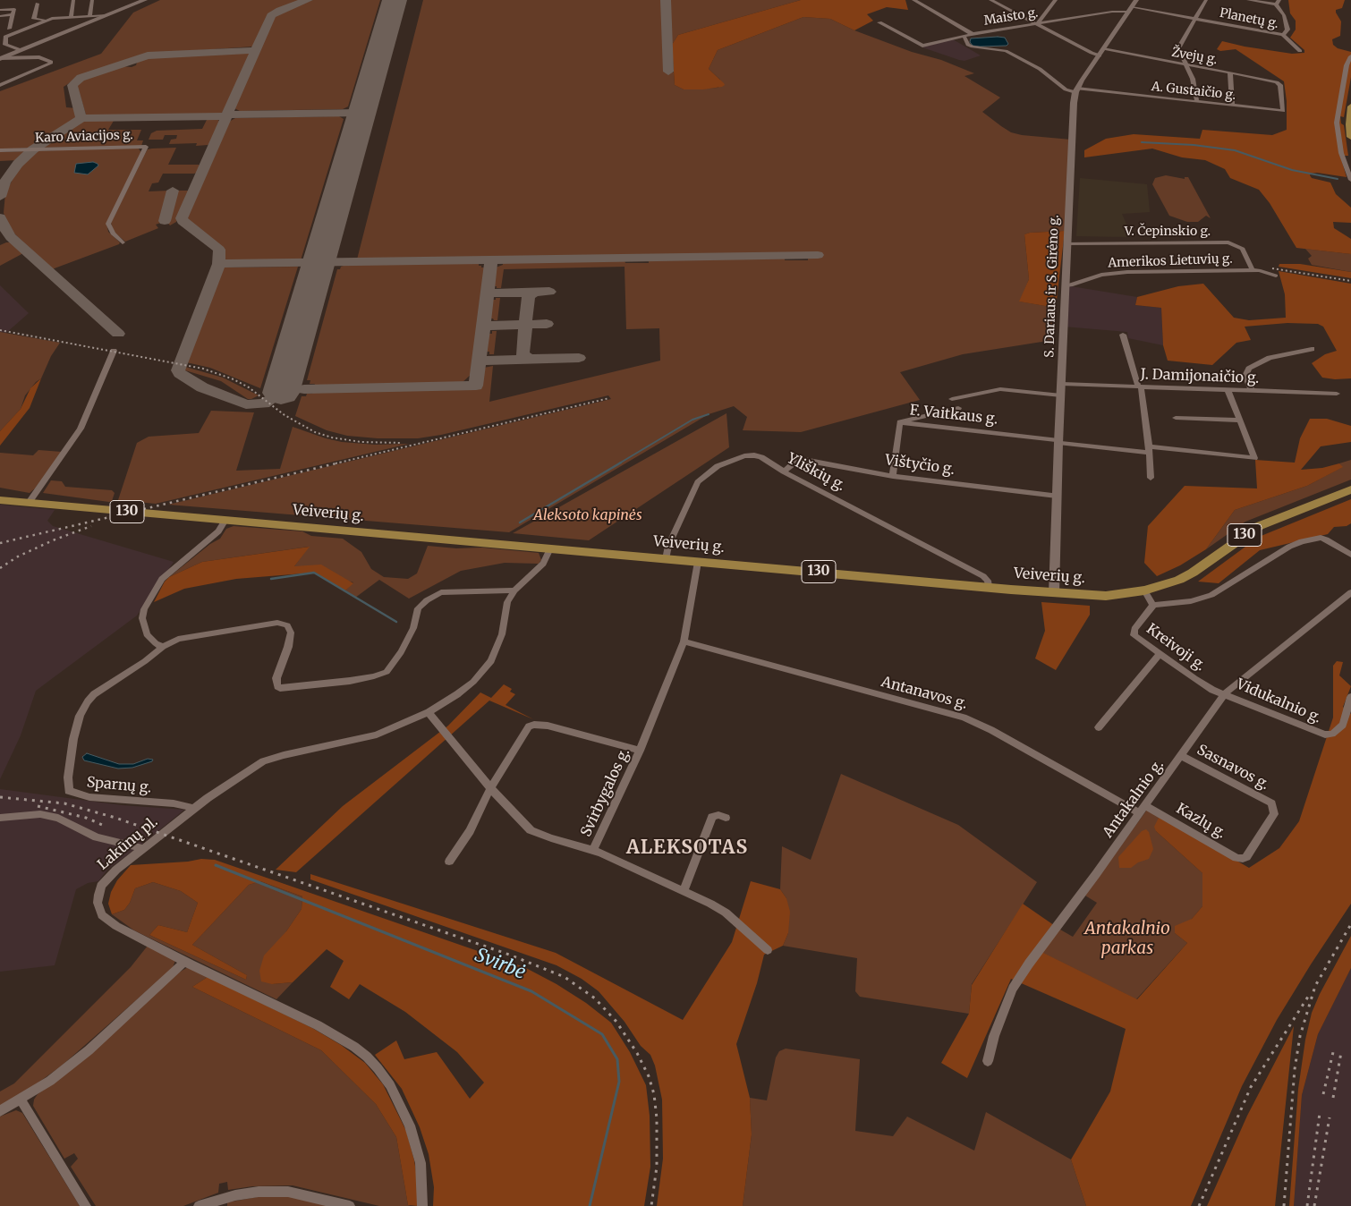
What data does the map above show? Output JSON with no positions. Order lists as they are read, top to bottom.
{
  "streets": {
    "main road": ["130", "Veiverių g."],
    "street": [
      "Maisto g.",
      "Planetų g.",
      "Žvejų g.",
      "A. Gustaičio g.",
      "Karo Aviacijos g.",
      "V. Čepinskio g.",
      "Amerikos Lietuvių g.",
      "S. Dariaus ir S. Girėno g.",
      "J. Damijonaičio g.",
      "F. Vaitkaus g.",
      "Vištyčio g.",
      "Yliškių g.",
      "Kreivoji g.",
      "Antanavos g.",
      "Vidukalnio g.",
      "Sasnavos g.",
      "Sparnų g.",
      "Svirbygalos g.",
      "Antakalnio g.",
      "Kazlų g.",
      "Lakūnų pl."
    ]
  },
  "crossings": [
    ["Maisto g.", "Planetų g."],
    ["Maisto g.", "Žvejų g."],
    ["Maisto g.", "S. Dariaus ir S. Girėno g."],
    ["Planetų g.", "S. Dariaus ir S. Girėno g."],
    ["Žvejų g.", "A. Gustaičio g."],
    ["Žvejų g.", "S. Dariaus ir S. Girėno g."],
    ["A. Gustaičio g.", "S. Dariaus ir S. Girėno g."],
    ["V. Čepinskio g.", "Amerikos Lietuvių g."],
    ["V. Čepinskio g.", "S. Dariaus ir S. Girėno g."],
    ["Amerikos Lietuvių g.", "S. Dariaus ir S. Girėno g."],
    ["S. Dariaus ir S. Girėno g.", "J. Damijonaičio g."],
    ["S. Dariaus ir S. Girėno g.", "F. Vaitkaus g."],
    ["S. Dariaus ir S. Girėno g.", "Vištyčio g."],
    ["S. Dariaus ir S. Girėno g.", "Veiverių g."],
    ["F. Vaitkaus g.", "Vištyčio g."],
    ["Vištyčio g.", "Yliškių g."],
    ["Yliškių g.", "Veiverių g."],
    ["Veiverių g.", "Kreivoji g."],
    ["Veiverių g.", "Svirbygalos g."],
    ["Veiverių g.", "Lakūnų pl."],
    ["Kreivoji g.", "Vidukalnio g."],
    ["Kreivoji g.", "Antakalnio g."],
    ["Antanavos g.", "Svirbygalos g."],
    ["Antanavos g.", "Antakalnio g."],
    ["Vidukalnio g.", "Antakalnio g."],
    ["Sasnavos g.", "Antakalnio g."],
    ["Sasnavos g.", "Kazlų g."],
    ["Sparnų g.", "Lakūnų pl."],
    ["Svirbygalos g.", "Lakūnų pl."],
    ["Antakalnio g.", "Kazlų g."]
  ],
  "districts": ["ALEKSOTAS"],
  "water": ["Svirbė"],
  "parks": ["Aleksoto kapinės", "Antakalnio parkas"]
}
